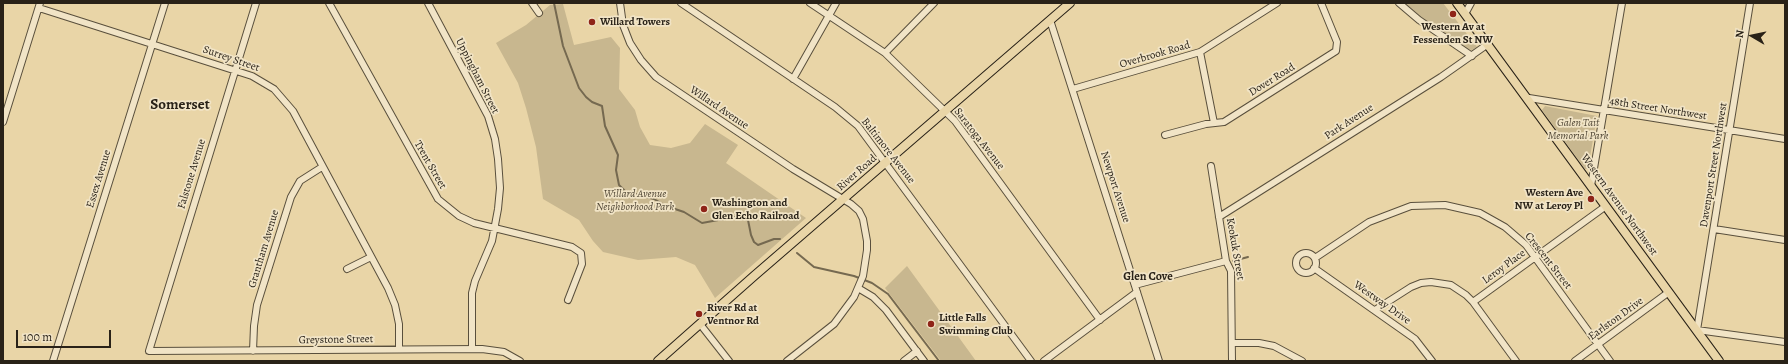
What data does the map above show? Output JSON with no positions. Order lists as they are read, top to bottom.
{
  "streets": {
    "main road": ["River Road", "Western Avenue Northwest"],
    "street": [
      "Overbrook Road",
      "Surrey Street",
      "Uppingham Street",
      "Dover Road",
      "Willard Avenue",
      "48th Street Northwest",
      "Park Avenue",
      "Saratoga Avenue",
      "Baltimore Avenue",
      "Trent Street",
      "Davenport Street Northwest",
      "Falstone Avenue",
      "Essex Avenue",
      "Newport Avenue",
      "Grantham Avenue",
      "Keokuk Street",
      "Crescent Street",
      "Leroy Place",
      "Westway Drive",
      "Earlston Drive",
      "Greystone Street"
    ]
  },
  "crossings": [
    ["Overbrook Road", "Newport Avenue"],
    ["Surrey Street", "Falstone Avenue"],
    ["Surrey Street", "Essex Avenue"],
    ["Surrey Street", "Grantham Avenue"],
    ["Surrey Street", "Greystone Street"],
    ["Uppingham Street", "Trent Street"],
    ["Uppingham Street", "Greystone Street"],
    ["Willard Avenue", "River Road"],
    ["48th Street Northwest", "Davenport Street Northwest"],
    ["48th Street Northwest", "Western Avenue Northwest"],
    ["Park Avenue", "Western Avenue Northwest"],
    ["Park Avenue", "Keokuk Street"],
    ["Saratoga Avenue", "River Road"],
    ["Baltimore Avenue", "River Road"],
    ["Davenport Street Northwest", "Western Avenue Northwest"],
    ["River Road", "Newport Avenue"],
    ["Falstone Avenue", "Greystone Street"],
    ["Western Avenue Northwest", "Leroy Place"],
    ["Western Avenue Northwest", "Earlston Drive"],
    ["Grantham Avenue", "Greystone Street"],
    ["Crescent Street", "Leroy Place"],
    ["Crescent Street", "Westway Drive"],
    ["Crescent Street", "Earlston Drive"]
  ],
  "districts": ["Somerset", "Glen Cove"],
  "parks": ["Galen Tait Memorial Park", "Willard Avenue Neighborhood Park"],
  "places": [
    "Western Av at Fessenden St NW",
    "Willard Towers",
    "Western Ave NW at Leroy Pl",
    "Washington and Glen Echo Railroad",
    "River Rd at Ventnor Rd",
    "Little Falls Swimming Club"
  ],
  "scale_bar": "100 m",
  "north": "left"
}
